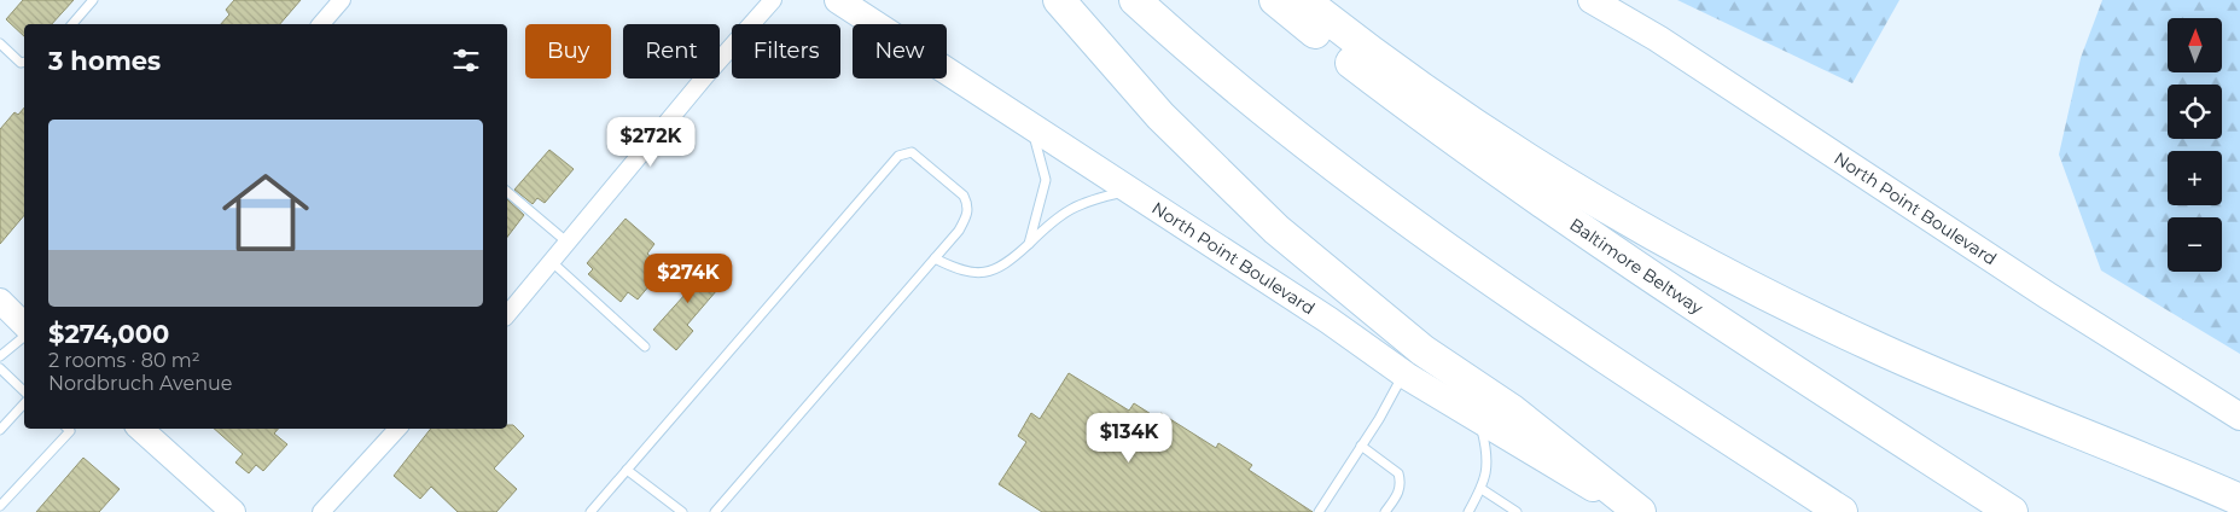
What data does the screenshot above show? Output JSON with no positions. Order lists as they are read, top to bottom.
{
  "streets": {
    "highway": ["Baltimore Beltway"],
    "main road": ["North Point Boulevard"]
  },
  "north": "top",
  "page": {
    "map_buttons": ["+", "−"],
    "chip": [
      "Buy",
      "Rent",
      "Filters",
      "New"
    ],
    "heading": "3 homes",
    "list": [
      {
        "name": "$274,000",
        "note": "2 rooms · 80 m² · Nordbruch Avenue"
      }
    ],
    "price": ["$272K", "$274K", "$134K"]
  }
}
